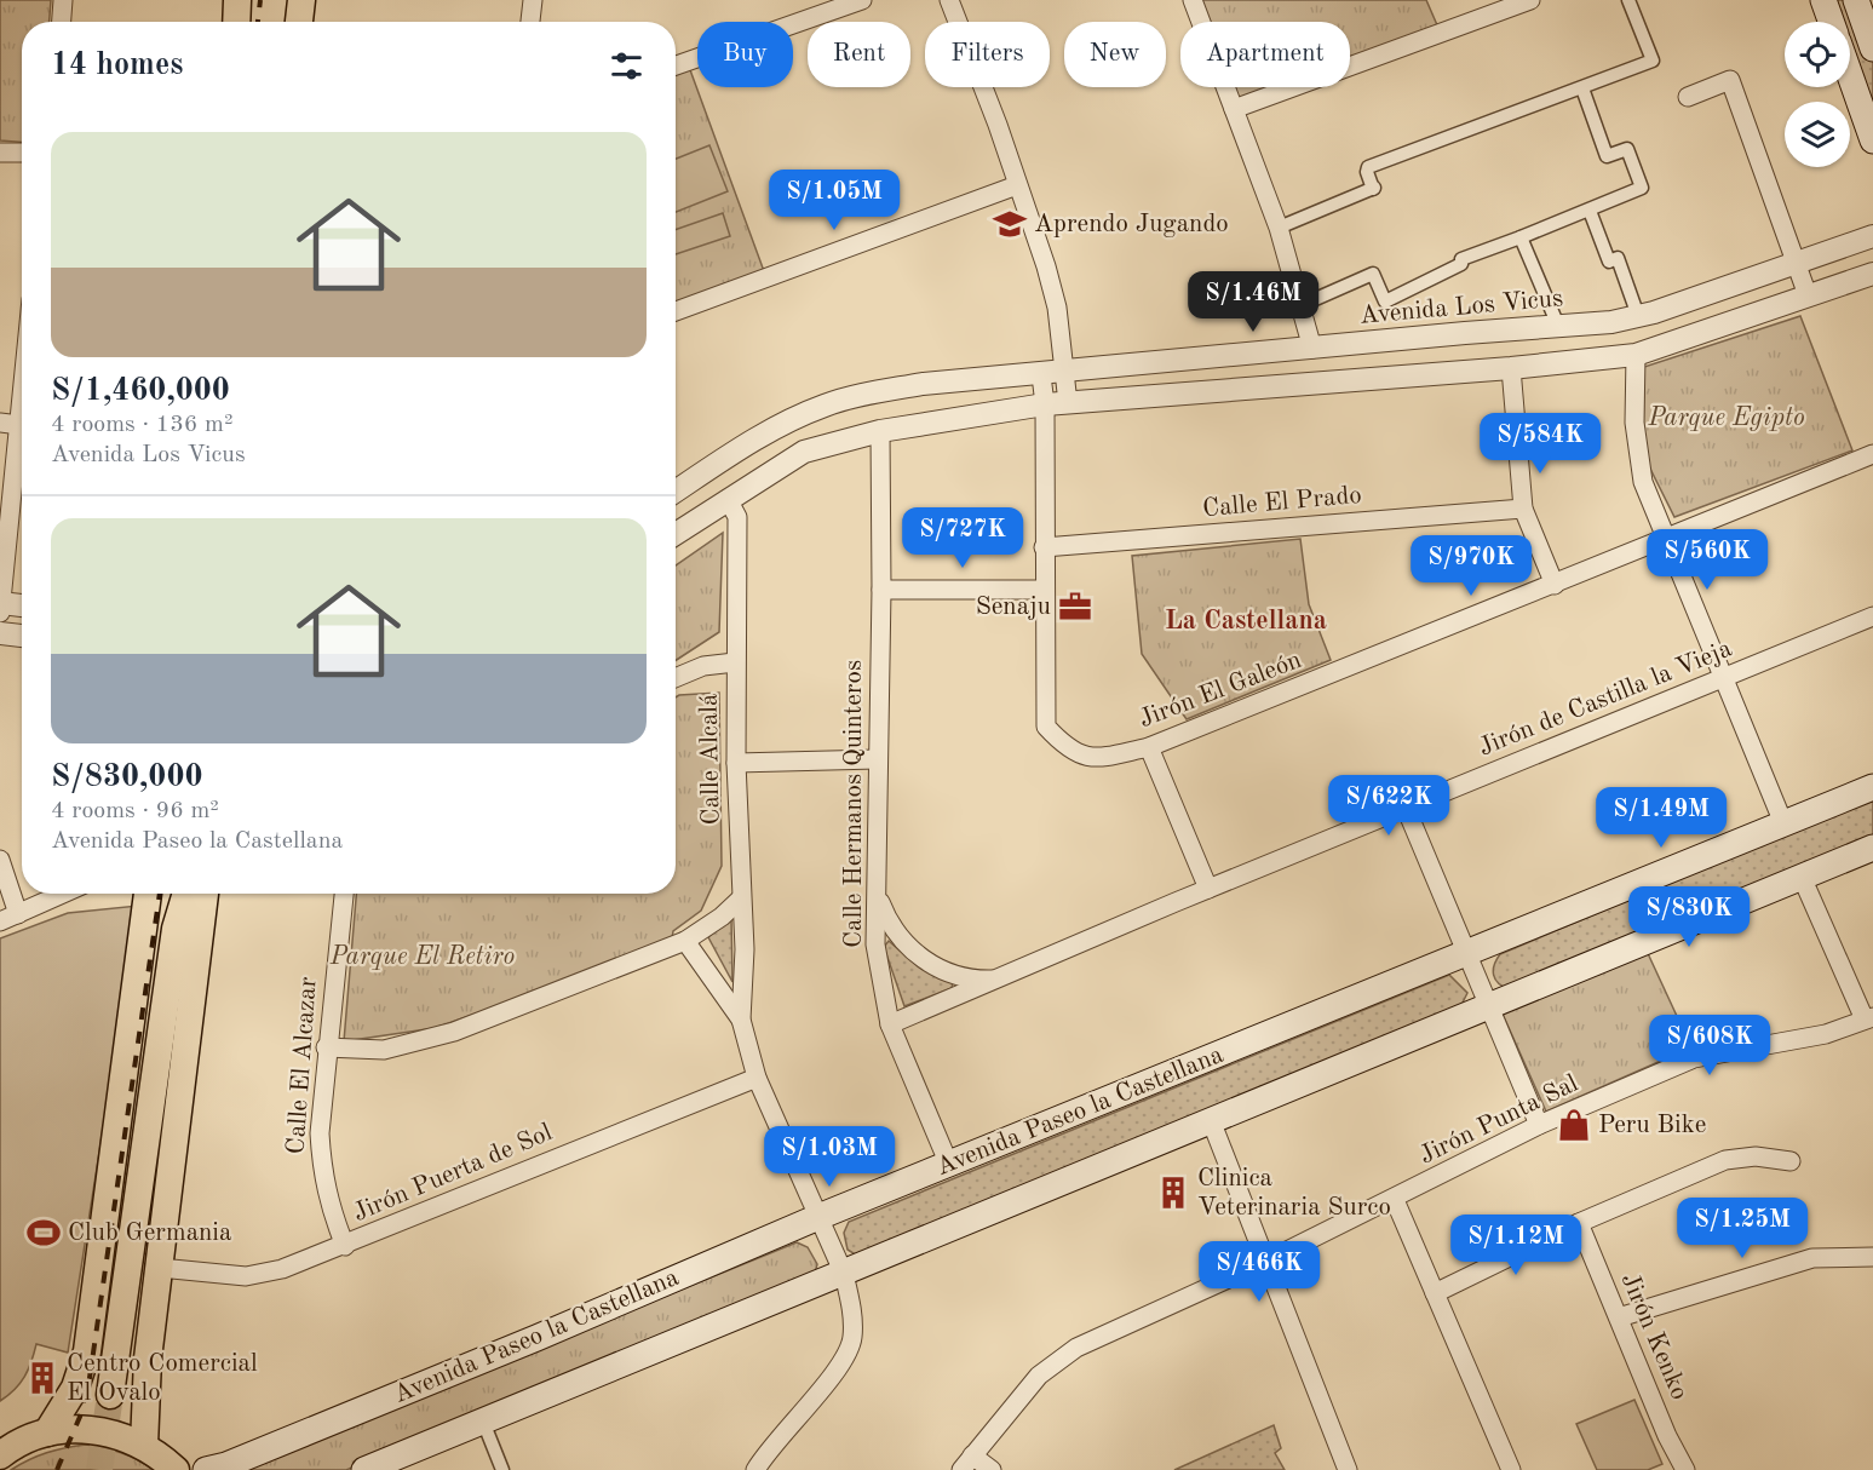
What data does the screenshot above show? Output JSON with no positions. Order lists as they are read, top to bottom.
{
  "streets": {
    "main road": ["Avenida Paseo la Castellana"],
    "street": [
      "Avenida Los Vicus",
      "Calle El Prado",
      "Jirón El Galeón",
      "Jirón de Castilla la Vieja",
      "Calle Alcalá",
      "Calle Hermanos Quinteros",
      "Calle El Alcazar",
      "Jirón Punta Sal",
      "Jirón Puerta de Sol",
      "Jirón Kenko"
    ]
  },
  "crossings": [
    ["Jirón de Castilla la Vieja", "Calle Hermanos Quinteros"],
    ["Calle Alcalá", "Avenida Paseo la Castellana"],
    ["Calle Alcalá", "Jirón Puerta de Sol"],
    ["Calle Hermanos Quinteros", "Avenida Paseo la Castellana"],
    ["Calle El Alcazar", "Jirón Puerta de Sol"]
  ],
  "districts": ["La Castellana"],
  "parks": ["Parque Egipto", "Parque El Retiro"],
  "places": {
    "school or university": ["Aprendo Jugando"],
    "office": ["Senaju"],
    "shop": ["Peru Bike"],
    "building": ["Clinica Veterinaria Surco", "Centro Comercial El Ovalo"],
    "sports": ["Club Germania"]
  },
  "page": {
    "chip": [
      "Buy",
      "Rent",
      "Filters",
      "New",
      "Apartment"
    ],
    "heading": "14 homes",
    "list": [
      {
        "name": "S/1,460,000",
        "note": "4 rooms · 136 m² · Avenida Los Vicus"
      },
      {
        "name": "S/830,000",
        "note": "4 rooms · 96 m² · Avenida Paseo la Castellana"
      }
    ],
    "price": [
      "S/1.05M",
      "S/1.46M",
      "S/584K",
      "S/727K",
      "S/560K",
      "S/970K",
      "S/622K",
      "S/1.49M",
      "S/830K",
      "S/608K",
      "S/1.03M",
      "S/1.25M",
      "S/1.12M",
      "S/466K"
    ]
  }
}
